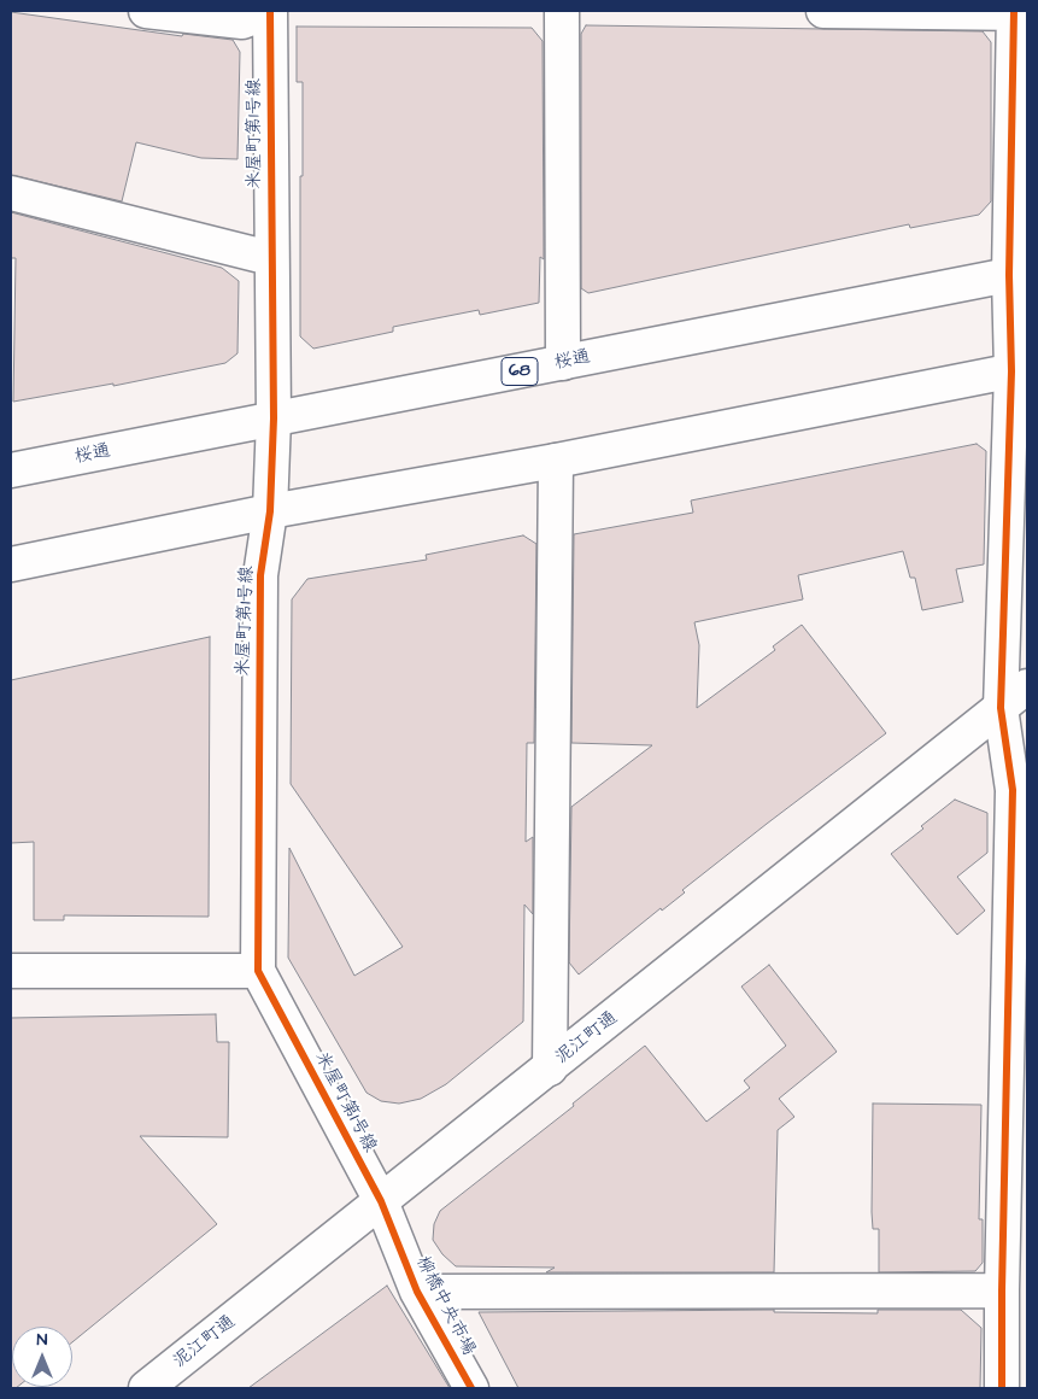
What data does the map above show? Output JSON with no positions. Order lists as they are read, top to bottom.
{
  "streets": {
    "street": [
      "米屋町第1号線",
      "桜通",
      "68",
      "泥江町通",
      "柳橋中央市場"
    ]
  },
  "crossings": [
    ["米屋町第1号線", "桜通"],
    ["米屋町第1号線", "泥江町通"],
    ["米屋町第1号線", "柳橋中央市場"],
    ["泥江町通", "柳橋中央市場"]
  ],
  "north": "top"
}
